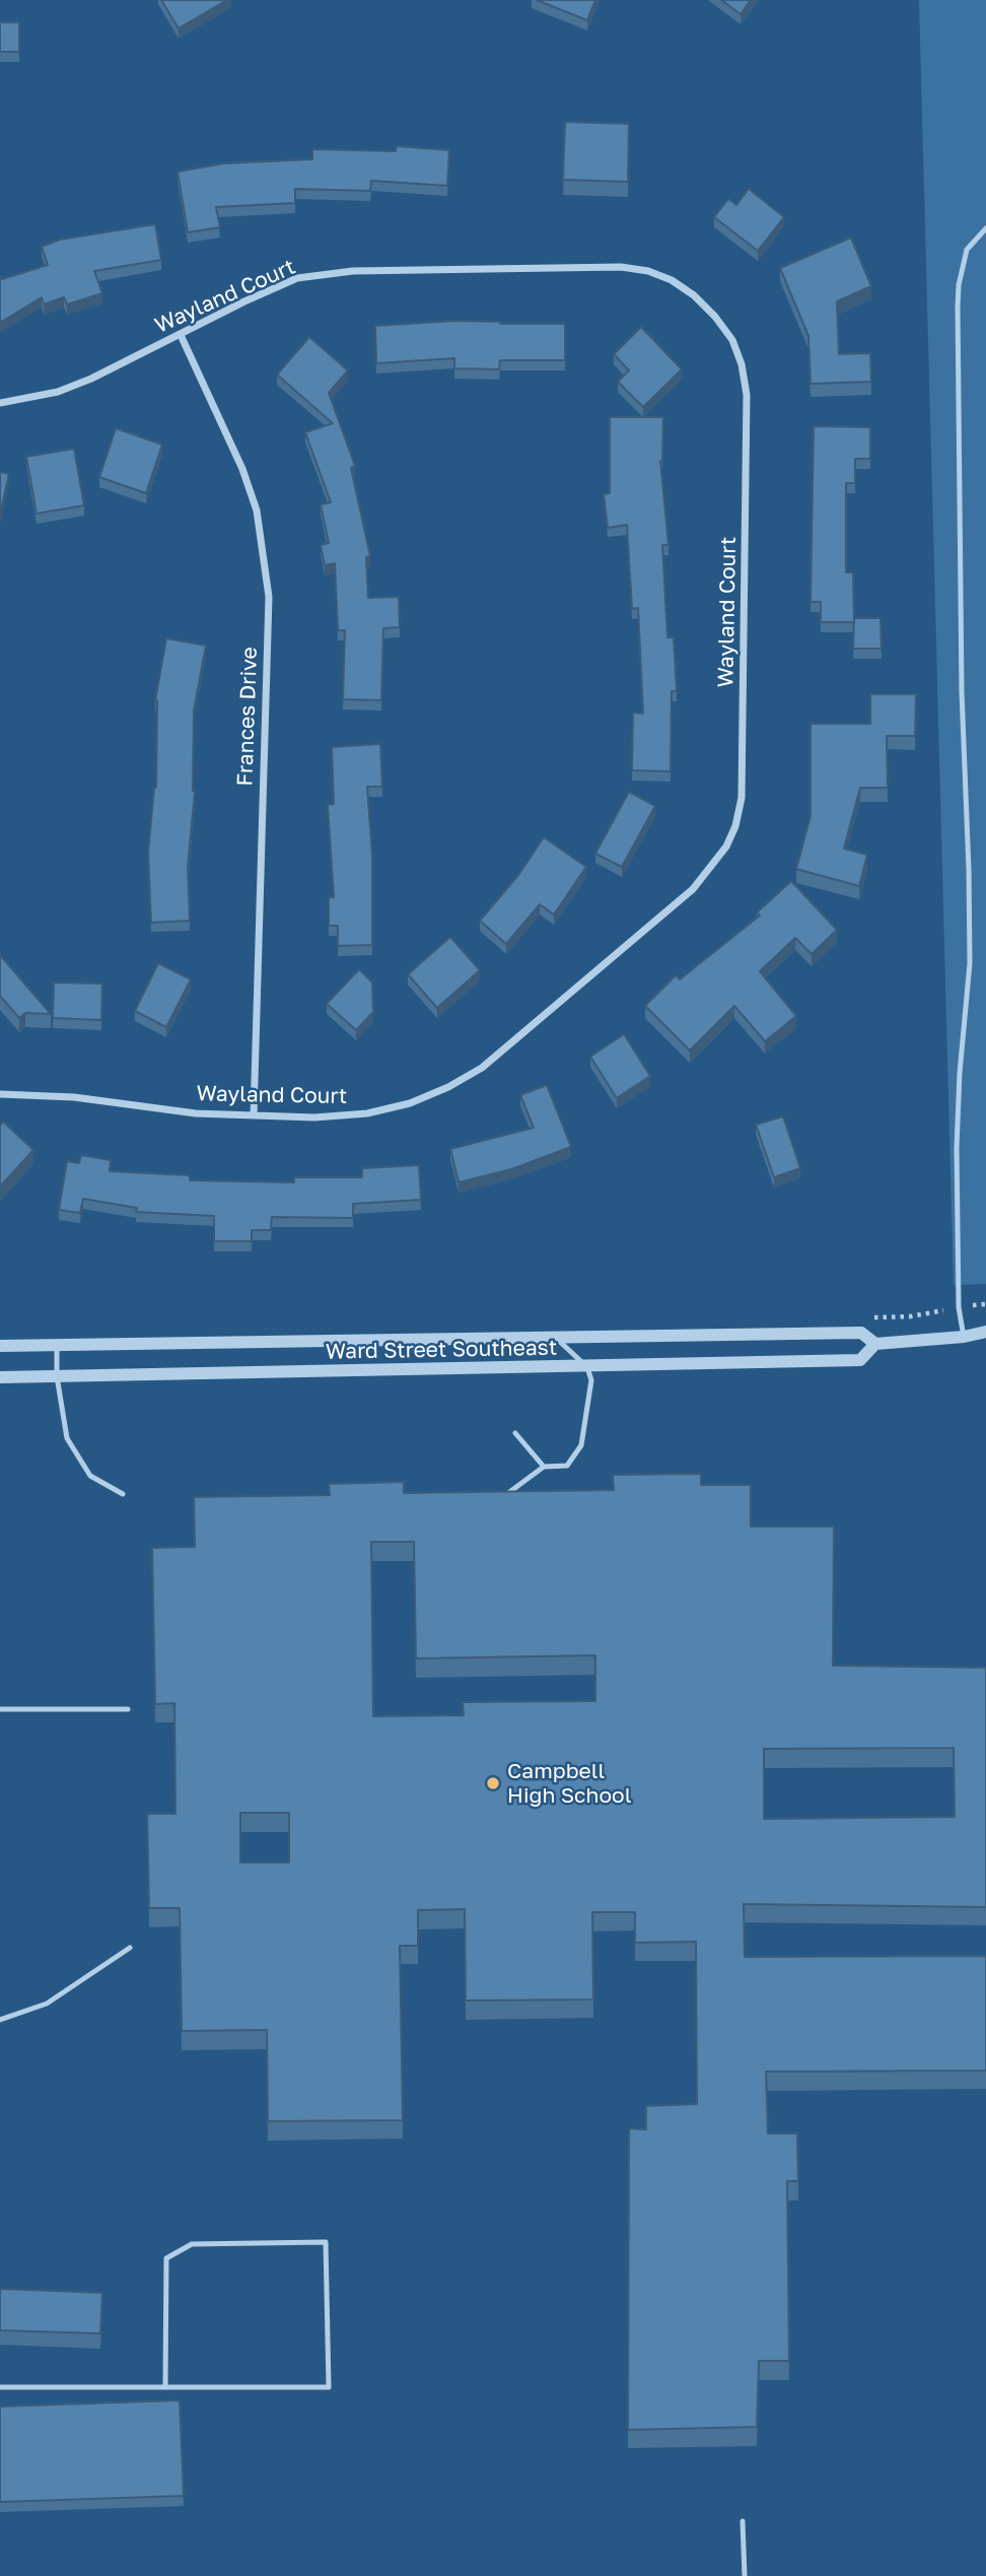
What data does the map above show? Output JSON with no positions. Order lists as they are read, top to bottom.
{
  "streets": {
    "street": ["Wayland Court", "Frances Drive", "Ward Street Southeast"]
  },
  "crossings": [
    ["Wayland Court", "Frances Drive"]
  ],
  "places": ["Campbell High School"]
}
